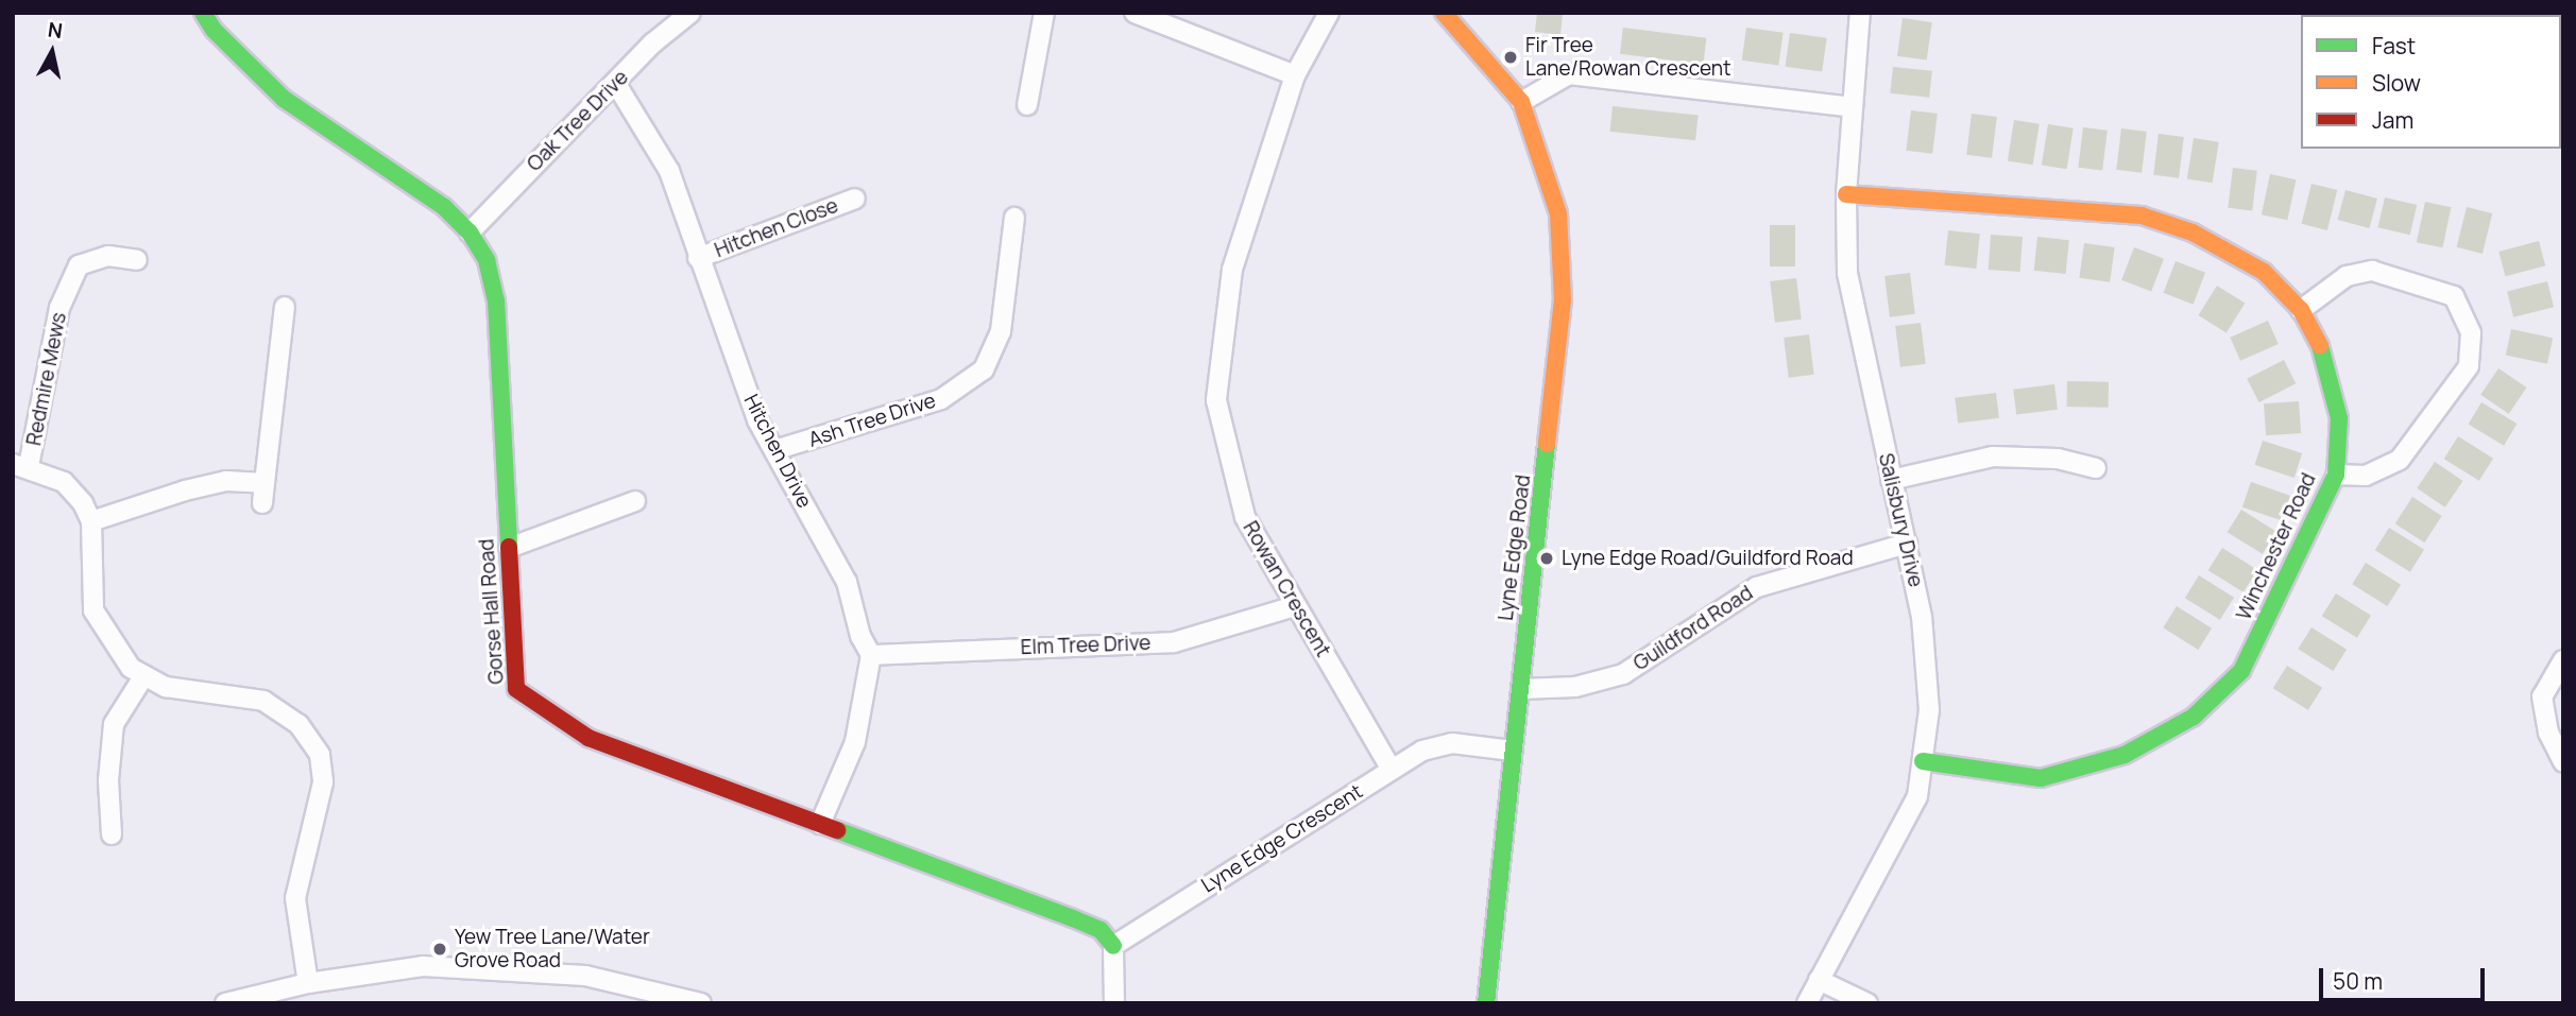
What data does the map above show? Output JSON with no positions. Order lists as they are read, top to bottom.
{
  "streets": {
    "street": [
      "Oak Tree Drive",
      "Hitchen Close",
      "Redmire Mews",
      "Ash Tree Drive",
      "Hitchen Drive",
      "Salisbury Drive",
      "Winchester Road",
      "Lyne Edge Road",
      "Rowan Crescent",
      "Gorse Hall Road",
      "Guildford Road",
      "Elm Tree Drive",
      "Lyne Edge Crescent"
    ]
  },
  "crossings": [
    ["Oak Tree Drive", "Hitchen Drive"],
    ["Oak Tree Drive", "Gorse Hall Road"],
    ["Hitchen Close", "Hitchen Drive"],
    ["Ash Tree Drive", "Hitchen Drive"],
    ["Hitchen Drive", "Elm Tree Drive"],
    ["Salisbury Drive", "Winchester Road"],
    ["Salisbury Drive", "Guildford Road"],
    ["Lyne Edge Road", "Guildford Road"],
    ["Lyne Edge Road", "Lyne Edge Crescent"],
    ["Rowan Crescent", "Elm Tree Drive"],
    ["Rowan Crescent", "Lyne Edge Crescent"],
    ["Gorse Hall Road", "Lyne Edge Crescent"]
  ],
  "places": ["Fir Tree Lane/Rowan Crescent", "Lyne Edge Road/Guildford Road", "Yew Tree Lane/Water Grove Road"],
  "legend": ["Fast", "Slow", "Jam"],
  "scale_bar": "50 m",
  "north": "top"
}
